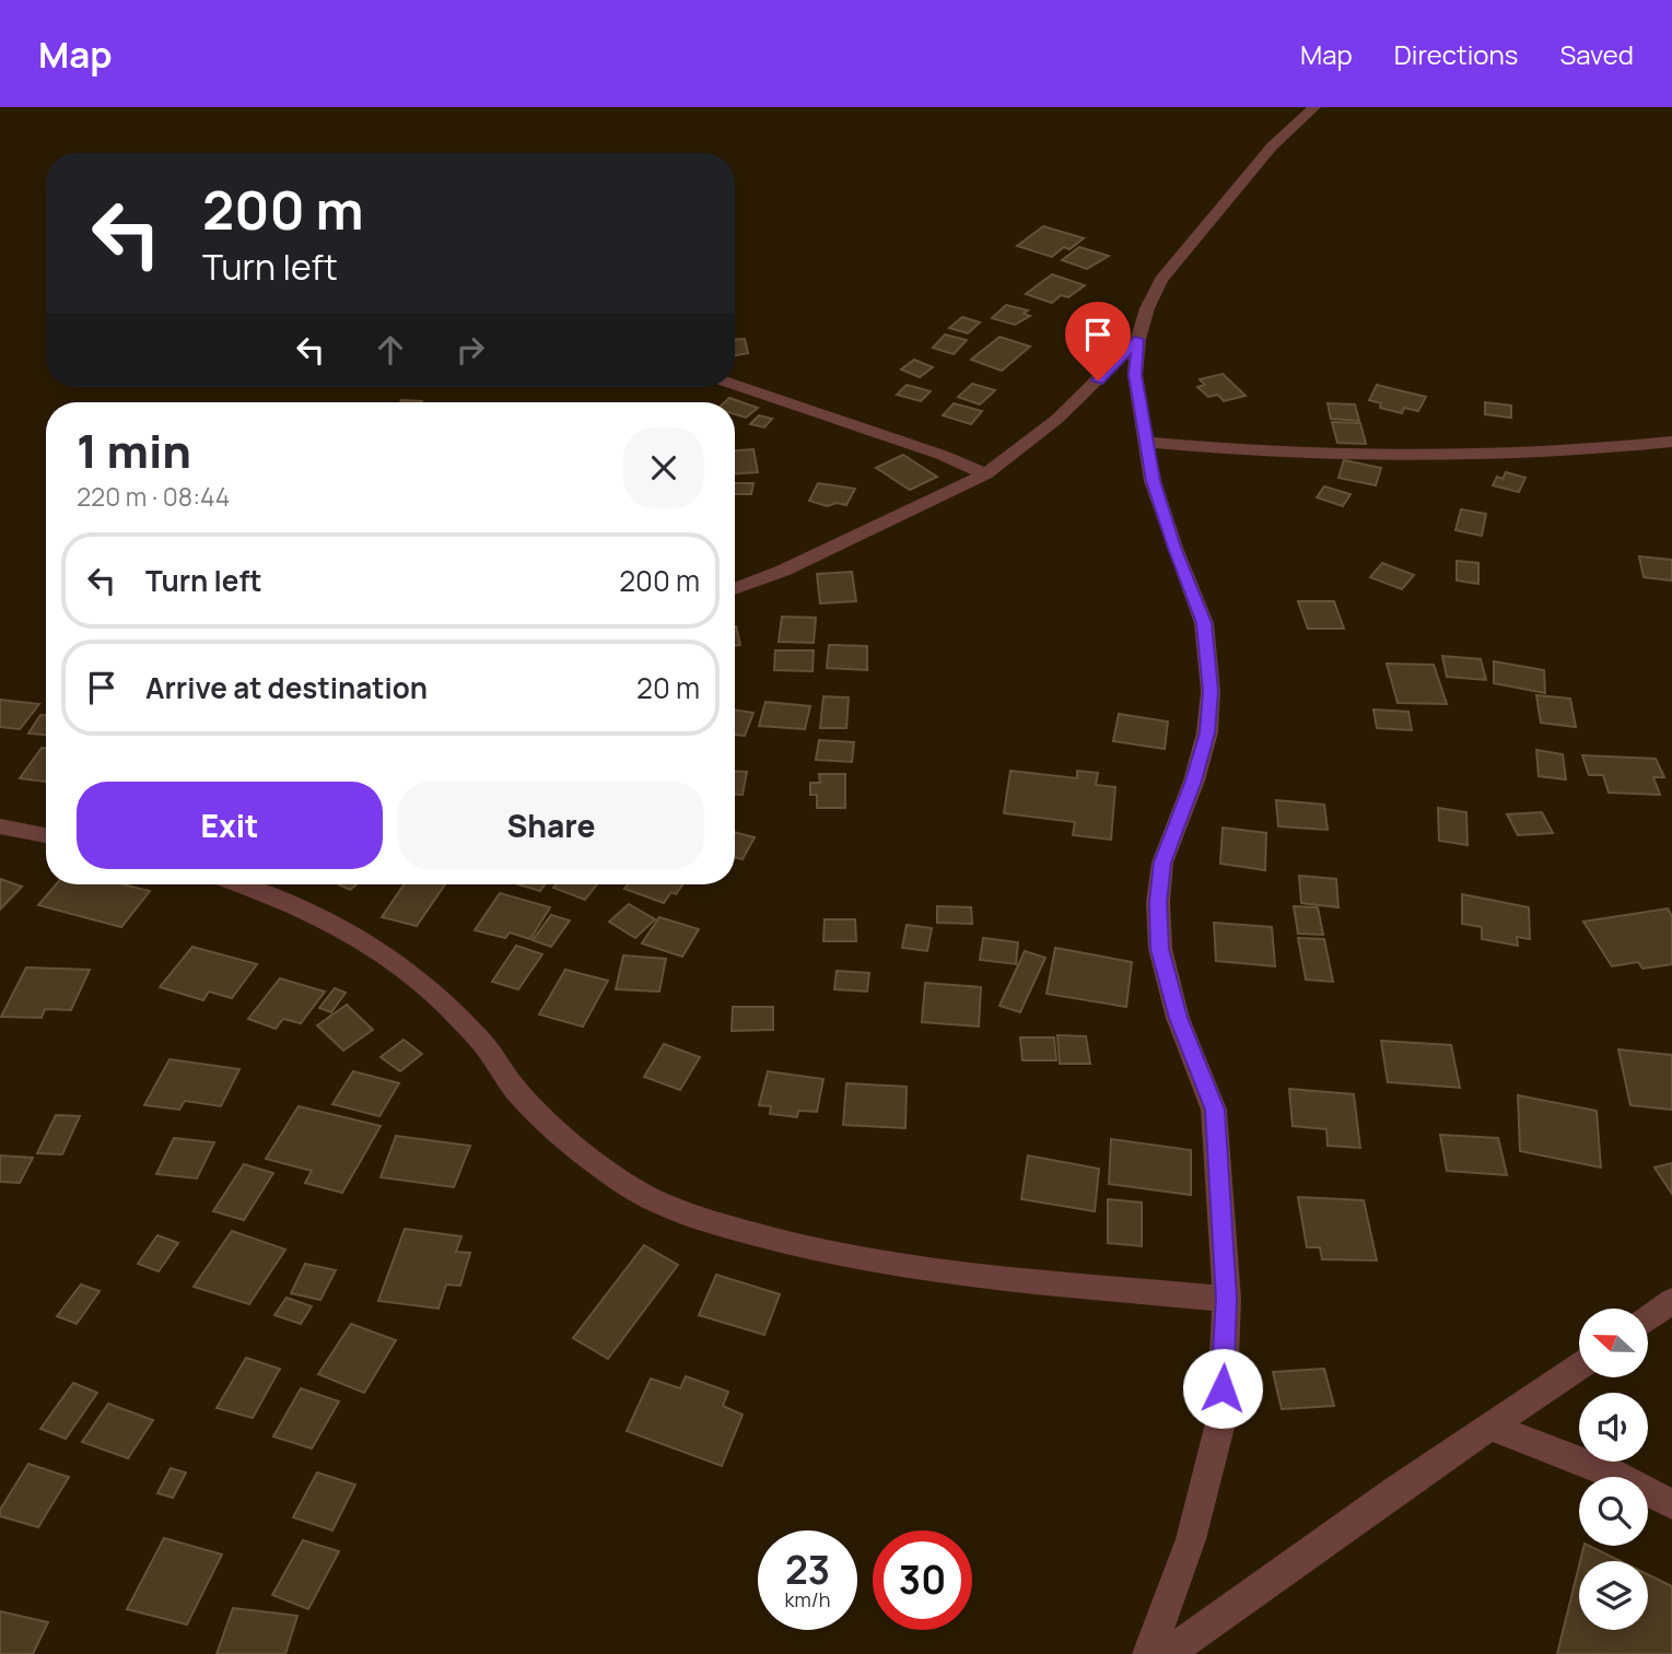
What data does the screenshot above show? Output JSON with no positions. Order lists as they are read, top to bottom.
{
  "north": "left",
  "page": {
    "header": "Map",
    "nav": ["Map", "Directions", "Saved"],
    "turn": ["200 m", "Turn left"],
    "heading": ["1 min", "220 m · 08:44"],
    "list": [
      {
        "name": "Turn left",
        "value": "200 m"
      },
      {
        "name": "Arrive at destination",
        "value": "20 m"
      }
    ],
    "buttons": ["Exit", "Share"],
    "speed": "23 km/h",
    "limit": "30"
  }
}
